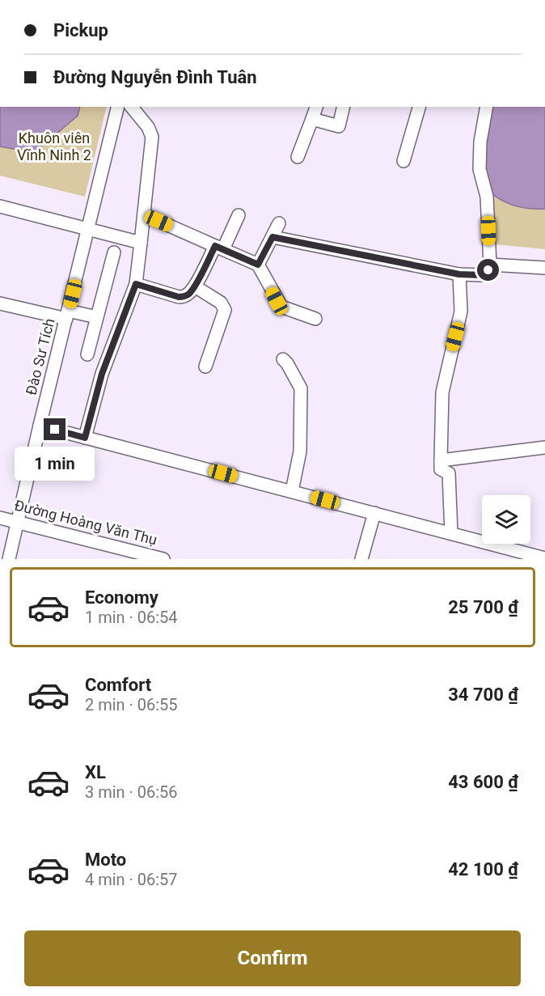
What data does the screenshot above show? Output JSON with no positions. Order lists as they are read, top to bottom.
{
  "streets": {
    "street": ["Đào Sư Tích", "Đường Hoàng Văn Thụ"]
  },
  "crossings": [
    ["Đào Sư Tích", "Đường Hoàng Văn Thụ"]
  ],
  "parks": ["Khuôn viên Vĩnh Ninh 2"],
  "page": {
    "banner": ["Pickup", "Đường Nguyễn Đình Tuân"],
    "bubble": "1 min",
    "list": [
      {
        "name": "Economy",
        "note": "1 min · 06:54",
        "value": "25 700 ₫"
      },
      {
        "name": "Comfort",
        "note": "2 min · 06:55",
        "value": "34 700 ₫"
      },
      {
        "name": "XL",
        "note": "3 min · 06:56",
        "value": "43 600 ₫"
      },
      {
        "name": "Moto",
        "note": "4 min · 06:57",
        "value": "42 100 ₫"
      }
    ],
    "buttons": "Confirm"
  }
}
